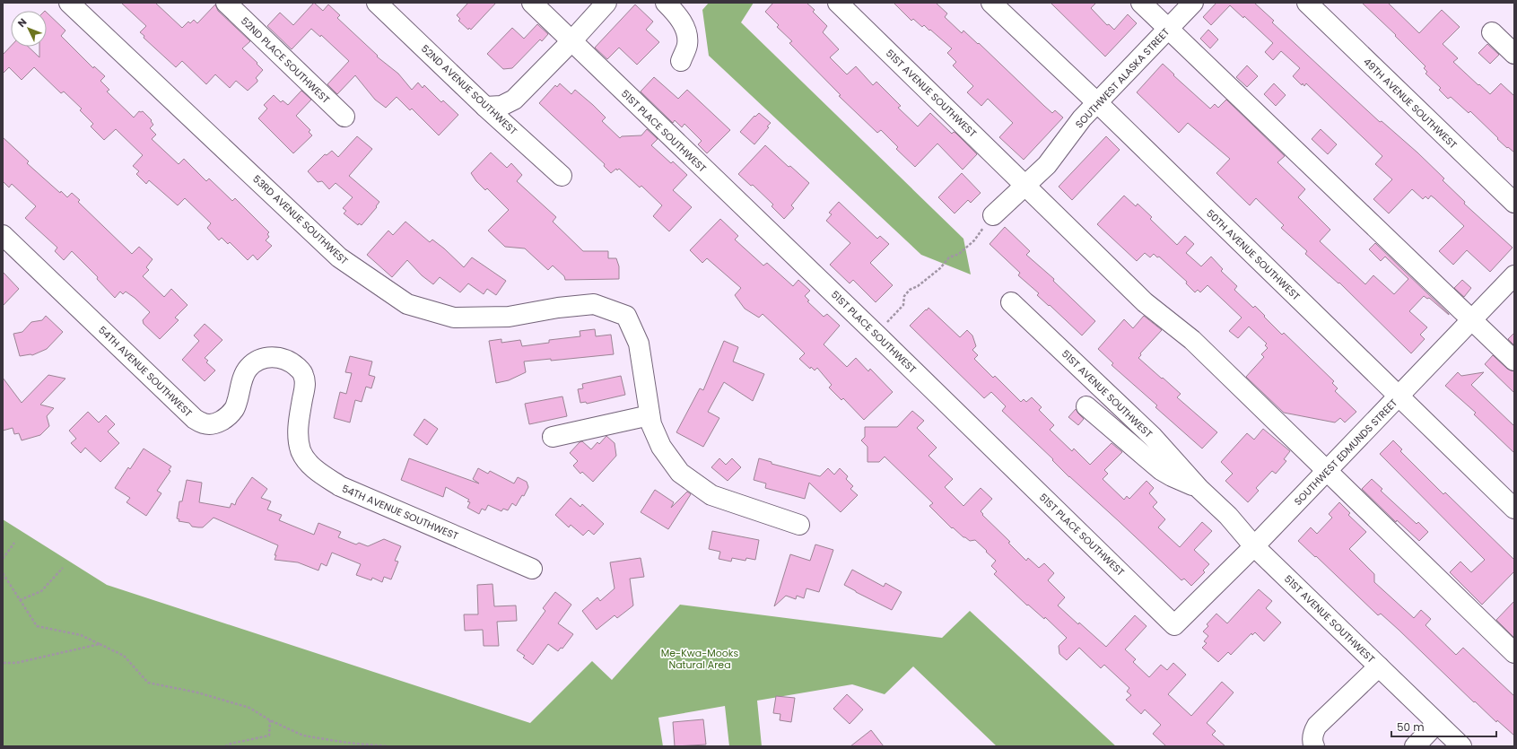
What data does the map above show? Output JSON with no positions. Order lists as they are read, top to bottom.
{
  "streets": {
    "street": [
      "52ND PLACE SOUTHWEST",
      "SOUTHWEST ALASKA STREET",
      "52ND AVENUE SOUTHWEST",
      "51ST AVENUE SOUTHWEST",
      "49TH AVENUE SOUTHWEST",
      "51ST PLACE SOUTHWEST",
      "53RD AVENUE SOUTHWEST",
      "50TH AVENUE SOUTHWEST",
      "54TH AVENUE SOUTHWEST",
      "SOUTHWEST EDMUNDS STREET"
    ]
  },
  "crossings": [
    ["SOUTHWEST ALASKA STREET", "51ST AVENUE SOUTHWEST"],
    ["SOUTHWEST ALASKA STREET", "50TH AVENUE SOUTHWEST"],
    ["51ST AVENUE SOUTHWEST", "SOUTHWEST EDMUNDS STREET"],
    ["51ST PLACE SOUTHWEST", "SOUTHWEST EDMUNDS STREET"],
    ["50TH AVENUE SOUTHWEST", "SOUTHWEST EDMUNDS STREET"]
  ],
  "parks": ["Me-Kwa-Mooks Natural Area"],
  "scale_bar": "50 m",
  "north": "top left"
}
